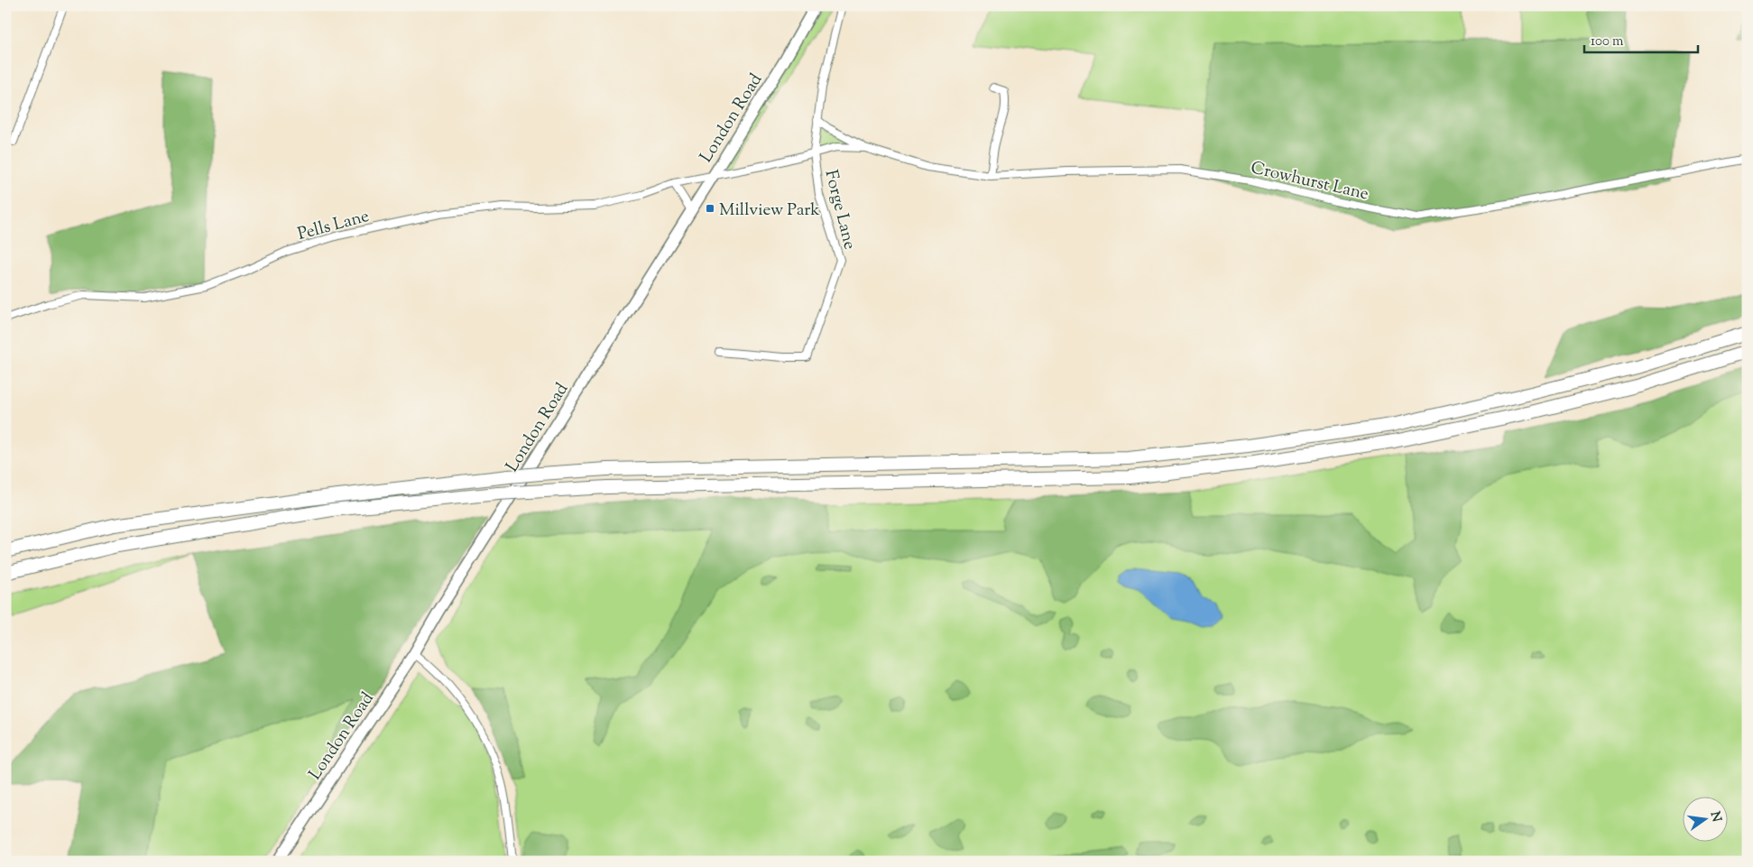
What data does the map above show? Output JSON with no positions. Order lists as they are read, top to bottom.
{
  "streets": {
    "main road": ["London Road"],
    "street": ["Crowhurst Lane", "Forge Lane", "Pells Lane"]
  },
  "crossings": [
    ["London Road", "Crowhurst Lane"],
    ["London Road", "Pells Lane"],
    ["Crowhurst Lane", "Forge Lane"],
    ["Crowhurst Lane", "Pells Lane"]
  ],
  "places": {
    "transit": ["Millview Park"]
  },
  "scale_bar": "100 m",
  "north": "right"
}
